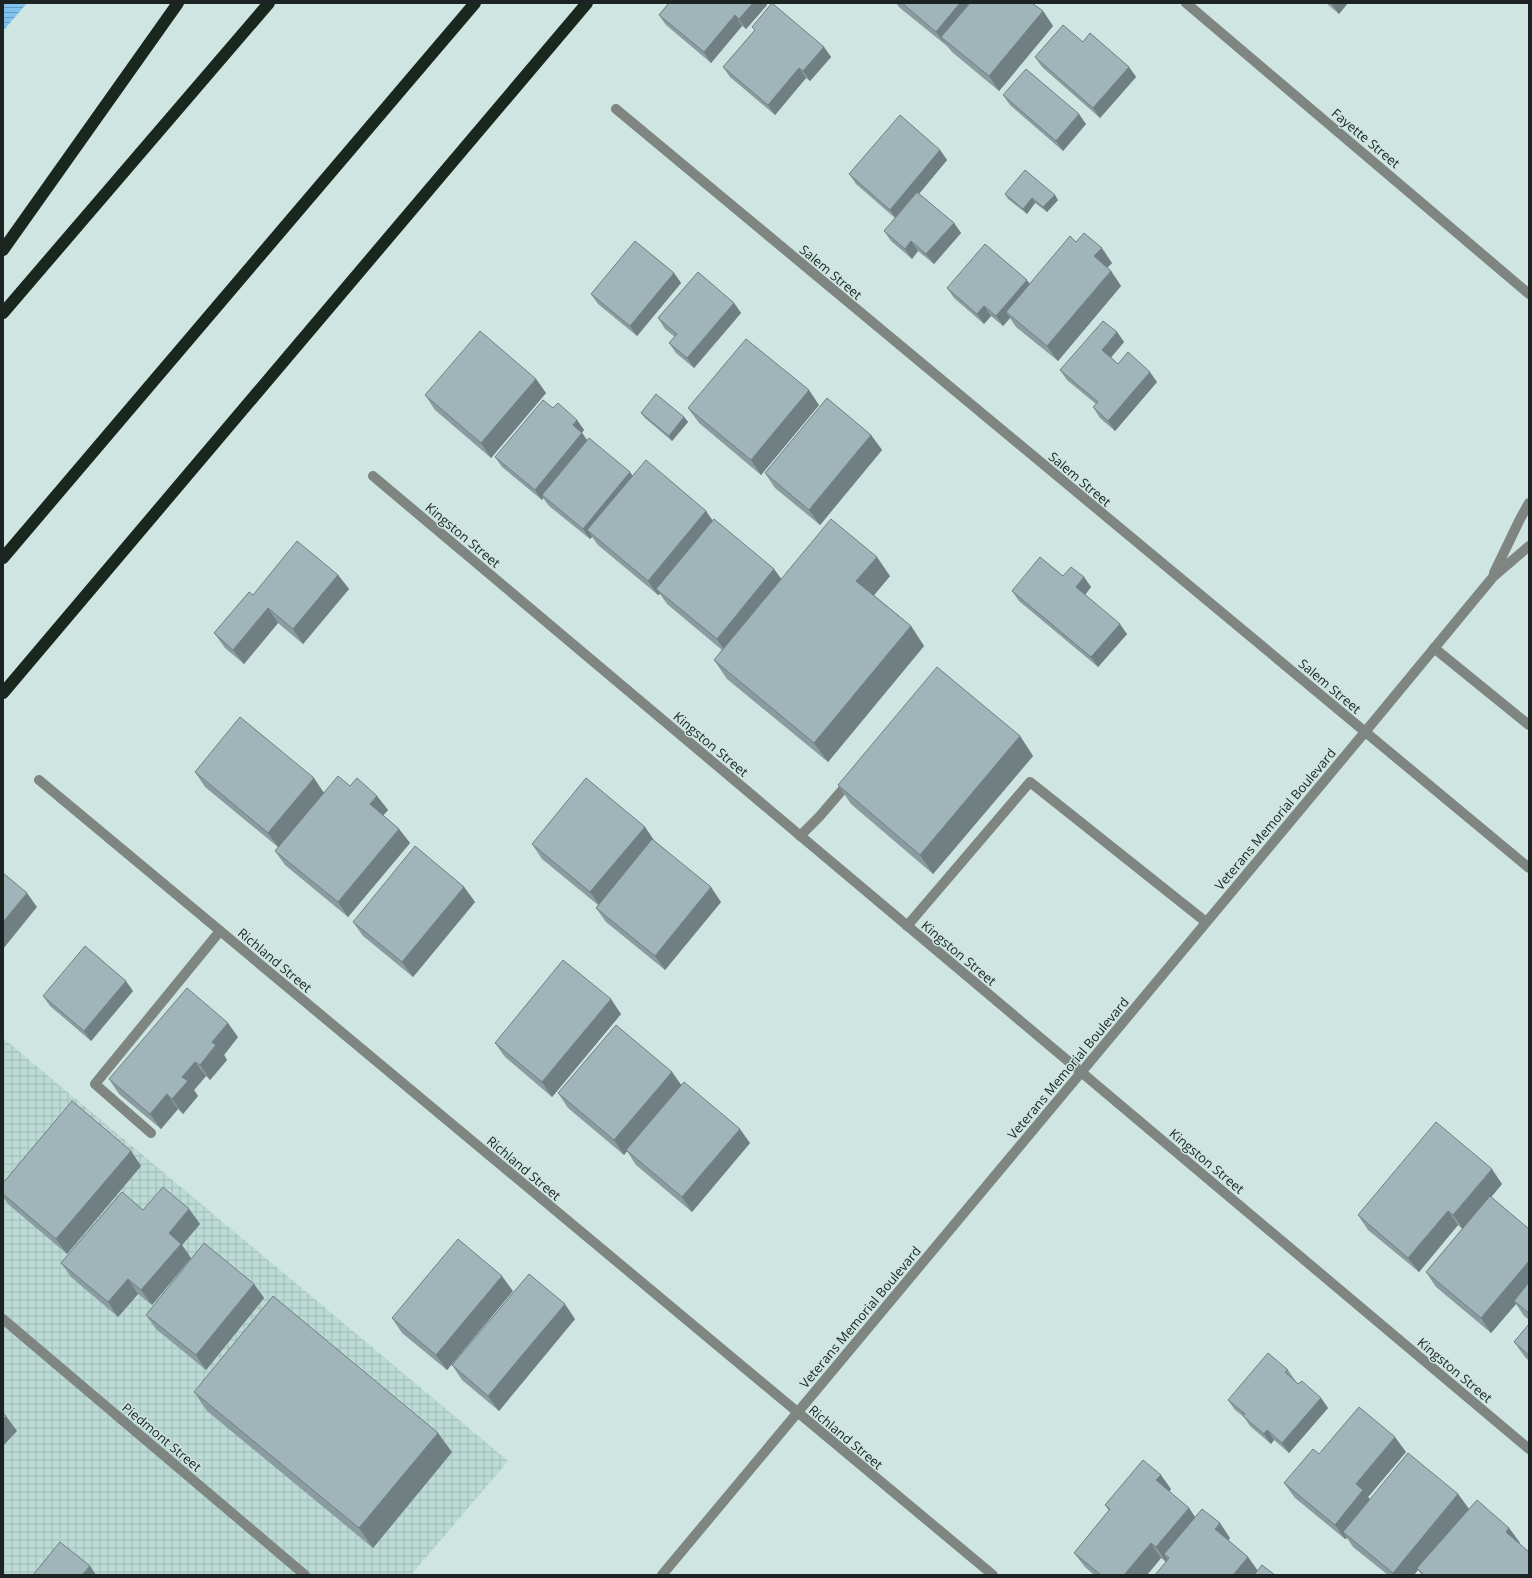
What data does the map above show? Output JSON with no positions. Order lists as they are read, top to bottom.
{
  "streets": {
    "street": [
      "Fayette Street",
      "Salem Street",
      "Kingston Street",
      "Veterans Memorial Boulevard",
      "Richland Street",
      "Piedmont Street"
    ]
  },
  "crossings": [
    ["Salem Street", "Veterans Memorial Boulevard"],
    ["Kingston Street", "Veterans Memorial Boulevard"],
    ["Veterans Memorial Boulevard", "Richland Street"]
  ]
}
